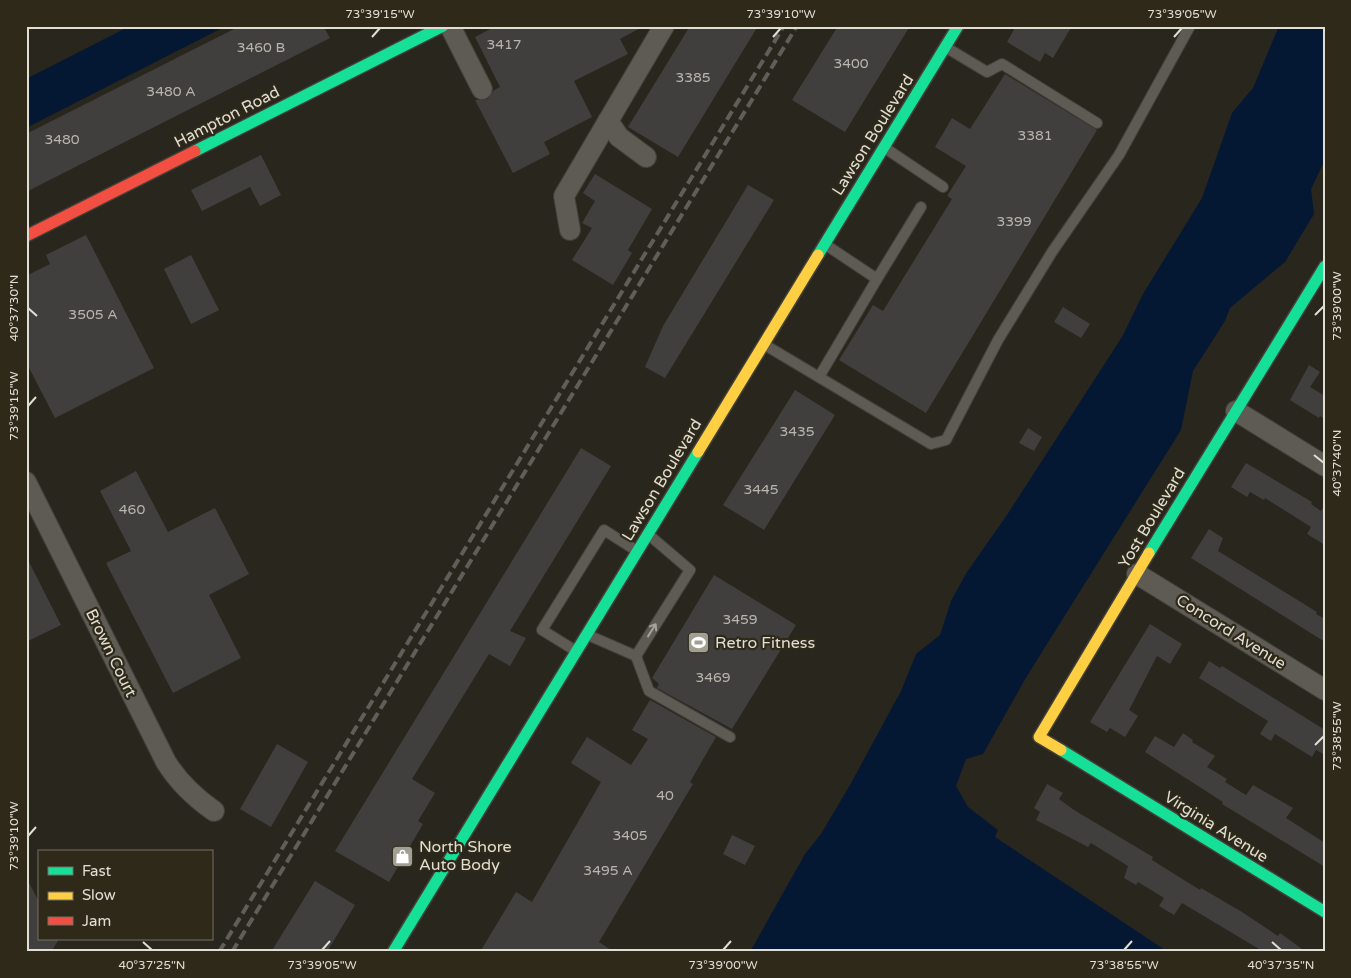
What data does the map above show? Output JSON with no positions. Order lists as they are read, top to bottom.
{
  "streets": {
    "street": [
      "Hampton Road",
      "Lawson Boulevard",
      "Yost Boulevard",
      "Concord Avenue",
      "Brown Court",
      "Virginia Avenue"
    ]
  },
  "crossings": [
    ["Yost Boulevard", "Concord Avenue"],
    ["Yost Boulevard", "Virginia Avenue"]
  ],
  "places": {
    "sports": ["Retro Fitness"],
    "shop": ["North Shore Auto Body"]
  },
  "house_numbers": [
    "3417",
    "3460 B",
    "3400",
    "3385",
    "3480 A",
    "3381",
    "3480",
    "3399",
    "3505 A",
    "3435",
    "3445",
    "460",
    "3459",
    "3469",
    "40",
    "3405",
    "3495 A"
  ],
  "legend": ["Fast", "Slow", "Jam"],
  "coordinates": [
    "73°39'15\"W",
    "73°39'10\"W",
    "73°39'05\"W",
    "73°39'00\"W",
    "40°37'30\"N",
    "40°37'40\"N",
    "73°38'55\"W",
    "40°37'25\"N",
    "40°37'35\"N"
  ]
}
